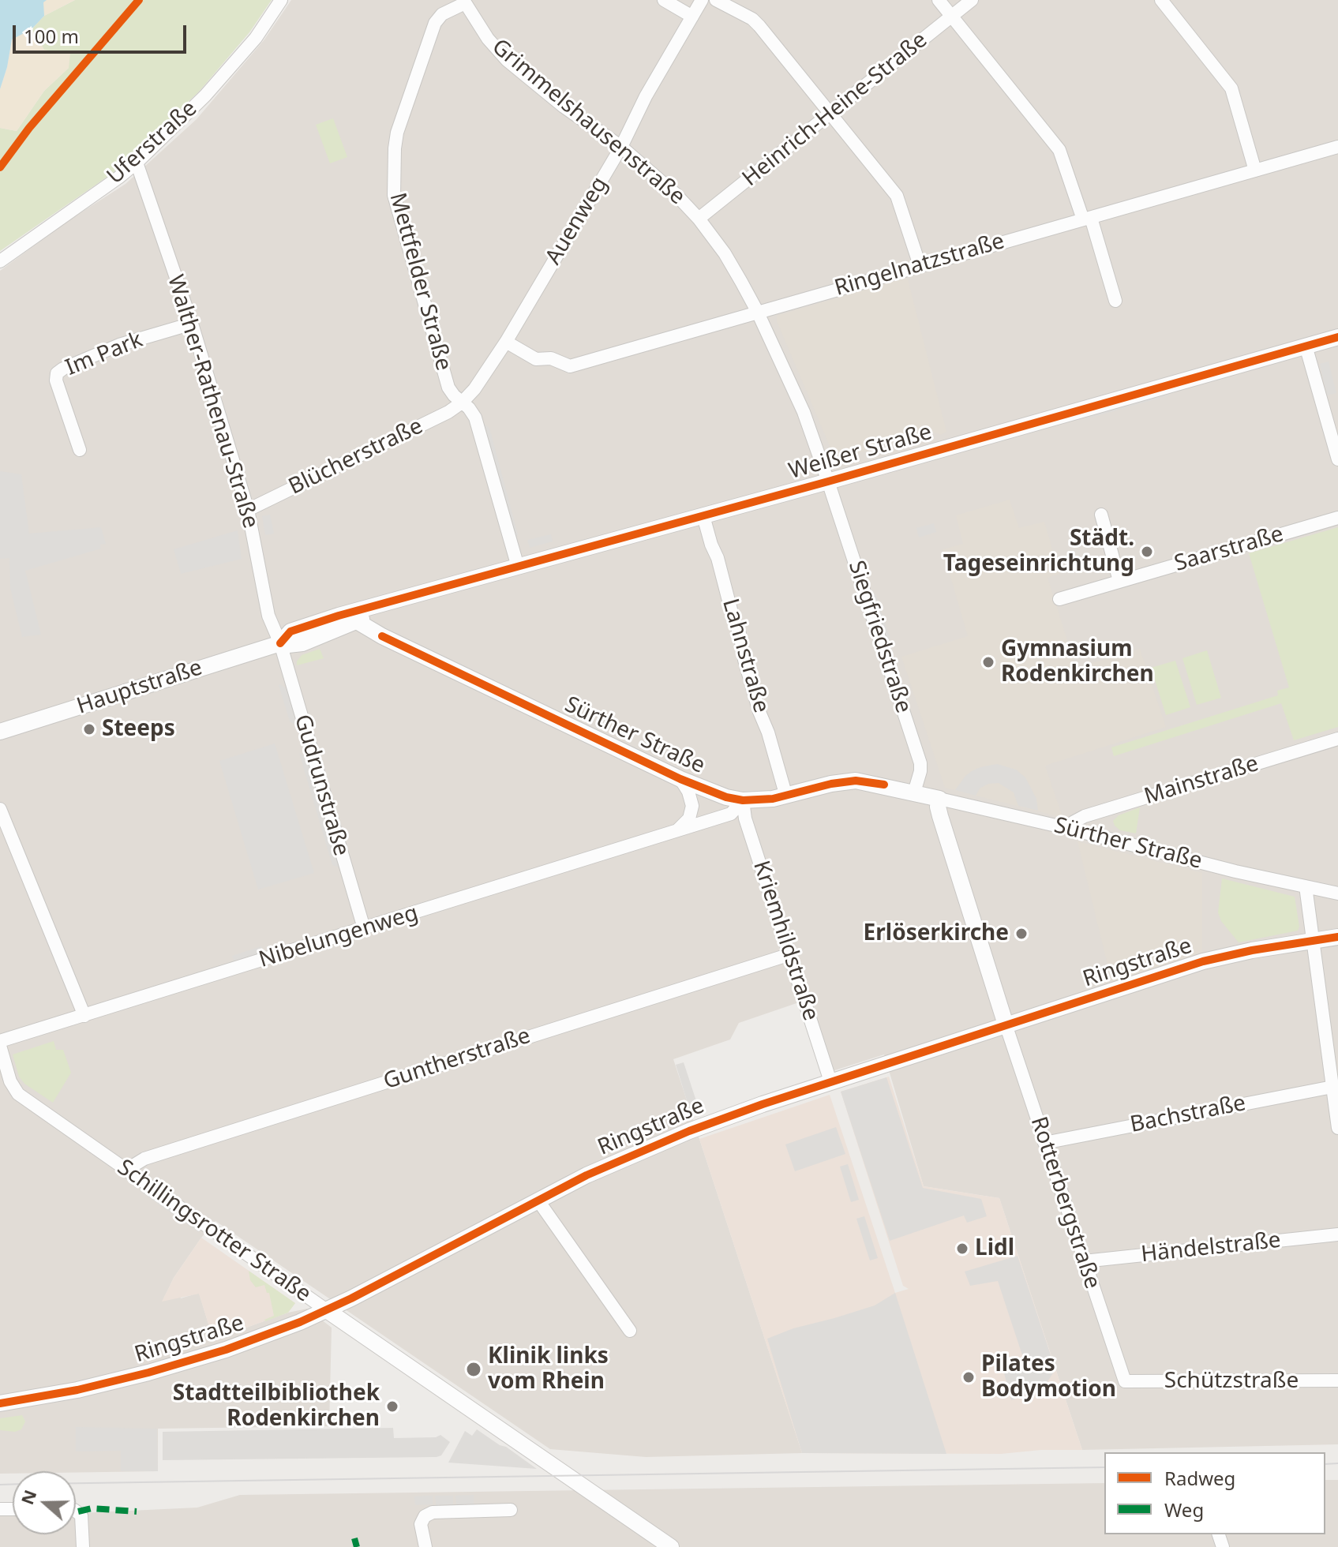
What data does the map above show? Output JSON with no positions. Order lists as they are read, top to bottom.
{
  "streets": {
    "street": [
      "Heinrich-Heine-Straße",
      "Grimmelshausenstraße",
      "Uferstraße",
      "Auenweg",
      "Ringelnatzstraße",
      "Mettfelder Straße",
      "Im Park",
      "Walther-Rathenau-Straße",
      "Weißer Straße",
      "Blücherstraße",
      "Saarstraße",
      "Siegfriedstraße",
      "Lahnstraße",
      "Hauptstraße",
      "Sürther Straße",
      "Mainstraße",
      "Gudrunstraße",
      "Nibelungenweg",
      "Kriemhildstraße",
      "Ringstraße",
      "Guntherstraße",
      "Bachstraße",
      "Rotterbergstraße",
      "Schillingsrotter Straße",
      "Händelstraße",
      "Schützstraße"
    ]
  },
  "crossings": [
    ["Heinrich-Heine-Straße", "Grimmelshausenstraße"],
    ["Grimmelshausenstraße", "Auenweg"],
    ["Grimmelshausenstraße", "Ringelnatzstraße"],
    ["Grimmelshausenstraße", "Mettfelder Straße"],
    ["Grimmelshausenstraße", "Weißer Straße"],
    ["Grimmelshausenstraße", "Siegfriedstraße"],
    ["Uferstraße", "Walther-Rathenau-Straße"],
    ["Auenweg", "Ringelnatzstraße"],
    ["Auenweg", "Mettfelder Straße"],
    ["Auenweg", "Blücherstraße"],
    ["Mettfelder Straße", "Weißer Straße"],
    ["Mettfelder Straße", "Blücherstraße"],
    ["Im Park", "Walther-Rathenau-Straße"],
    ["Walther-Rathenau-Straße", "Blücherstraße"],
    ["Walther-Rathenau-Straße", "Hauptstraße"],
    ["Walther-Rathenau-Straße", "Gudrunstraße"],
    ["Weißer Straße", "Siegfriedstraße"],
    ["Weißer Straße", "Lahnstraße"],
    ["Weißer Straße", "Hauptstraße"],
    ["Weißer Straße", "Sürther Straße"],
    ["Siegfriedstraße", "Sürther Straße"],
    ["Lahnstraße", "Sürther Straße"],
    ["Hauptstraße", "Sürther Straße"],
    ["Hauptstraße", "Gudrunstraße"],
    ["Sürther Straße", "Mainstraße"],
    ["Sürther Straße", "Nibelungenweg"],
    ["Sürther Straße", "Kriemhildstraße"],
    ["Gudrunstraße", "Nibelungenweg"],
    ["Nibelungenweg", "Kriemhildstraße"],
    ["Nibelungenweg", "Schillingsrotter Straße"],
    ["Kriemhildstraße", "Ringstraße"],
    ["Kriemhildstraße", "Guntherstraße"],
    ["Ringstraße", "Rotterbergstraße"],
    ["Ringstraße", "Schillingsrotter Straße"],
    ["Guntherstraße", "Schillingsrotter Straße"],
    ["Bachstraße", "Rotterbergstraße"],
    ["Rotterbergstraße", "Händelstraße"],
    ["Rotterbergstraße", "Schützstraße"]
  ],
  "places": [
    "Städt. Tageseinrichtung",
    "Gymnasium Rodenkirchen",
    "Steeps",
    "Erlöserkirche",
    "Lidl",
    "Klinik links vom Rhein",
    "Pilates Bodymotion",
    "Stadtteilbibliothek Rodenkirchen"
  ],
  "legend": ["Radweg", "Weg"],
  "scale_bar": "100 m",
  "north": "left"
}
